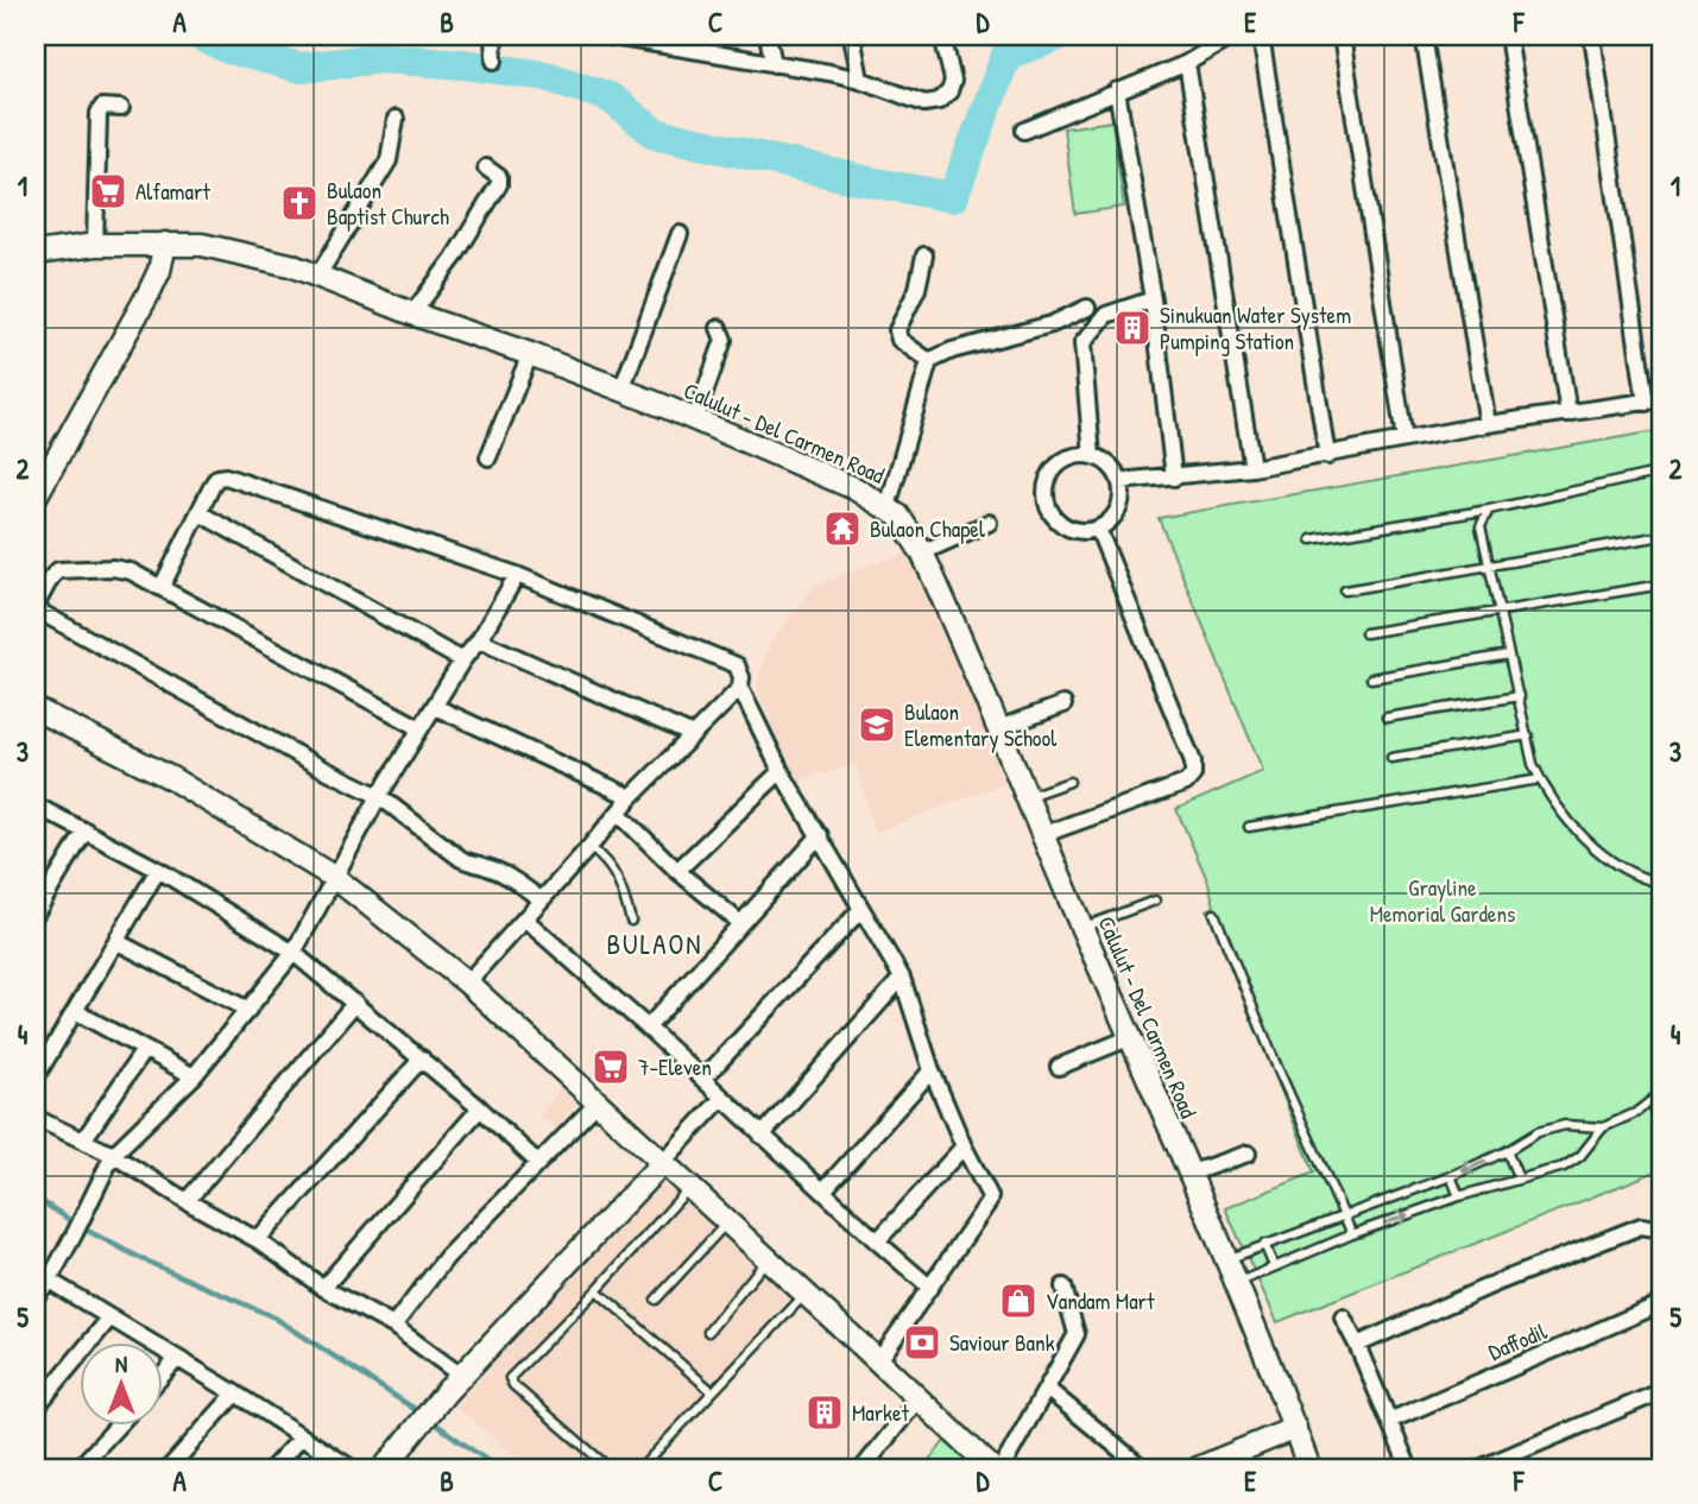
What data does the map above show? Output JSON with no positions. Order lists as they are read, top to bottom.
{
  "streets": {
    "street": ["Calulut - Del Carmen Road", "Daffodil"]
  },
  "districts": ["BULAON"],
  "parks": ["Grayline Memorial Gardens"],
  "places": {
    "supermarket": ["Alfamart", "7-Eleven"],
    "church": ["Bulaon Baptist Church"],
    "building": ["Sinukuan Water System Pumping Station", "Market"],
    "temple": ["Bulaon Chapel"],
    "school or university": ["Bulaon Elementary School"],
    "shop": ["Vandam Mart"],
    "bank": ["Saviour Bank"]
  },
  "north": "top",
  "grid": {
    "columns": [
      "A",
      "B",
      "C",
      "D",
      "E",
      "F"
    ],
    "rows": [
      "1",
      "2",
      "3",
      "4",
      "5"
    ]
  }
}
